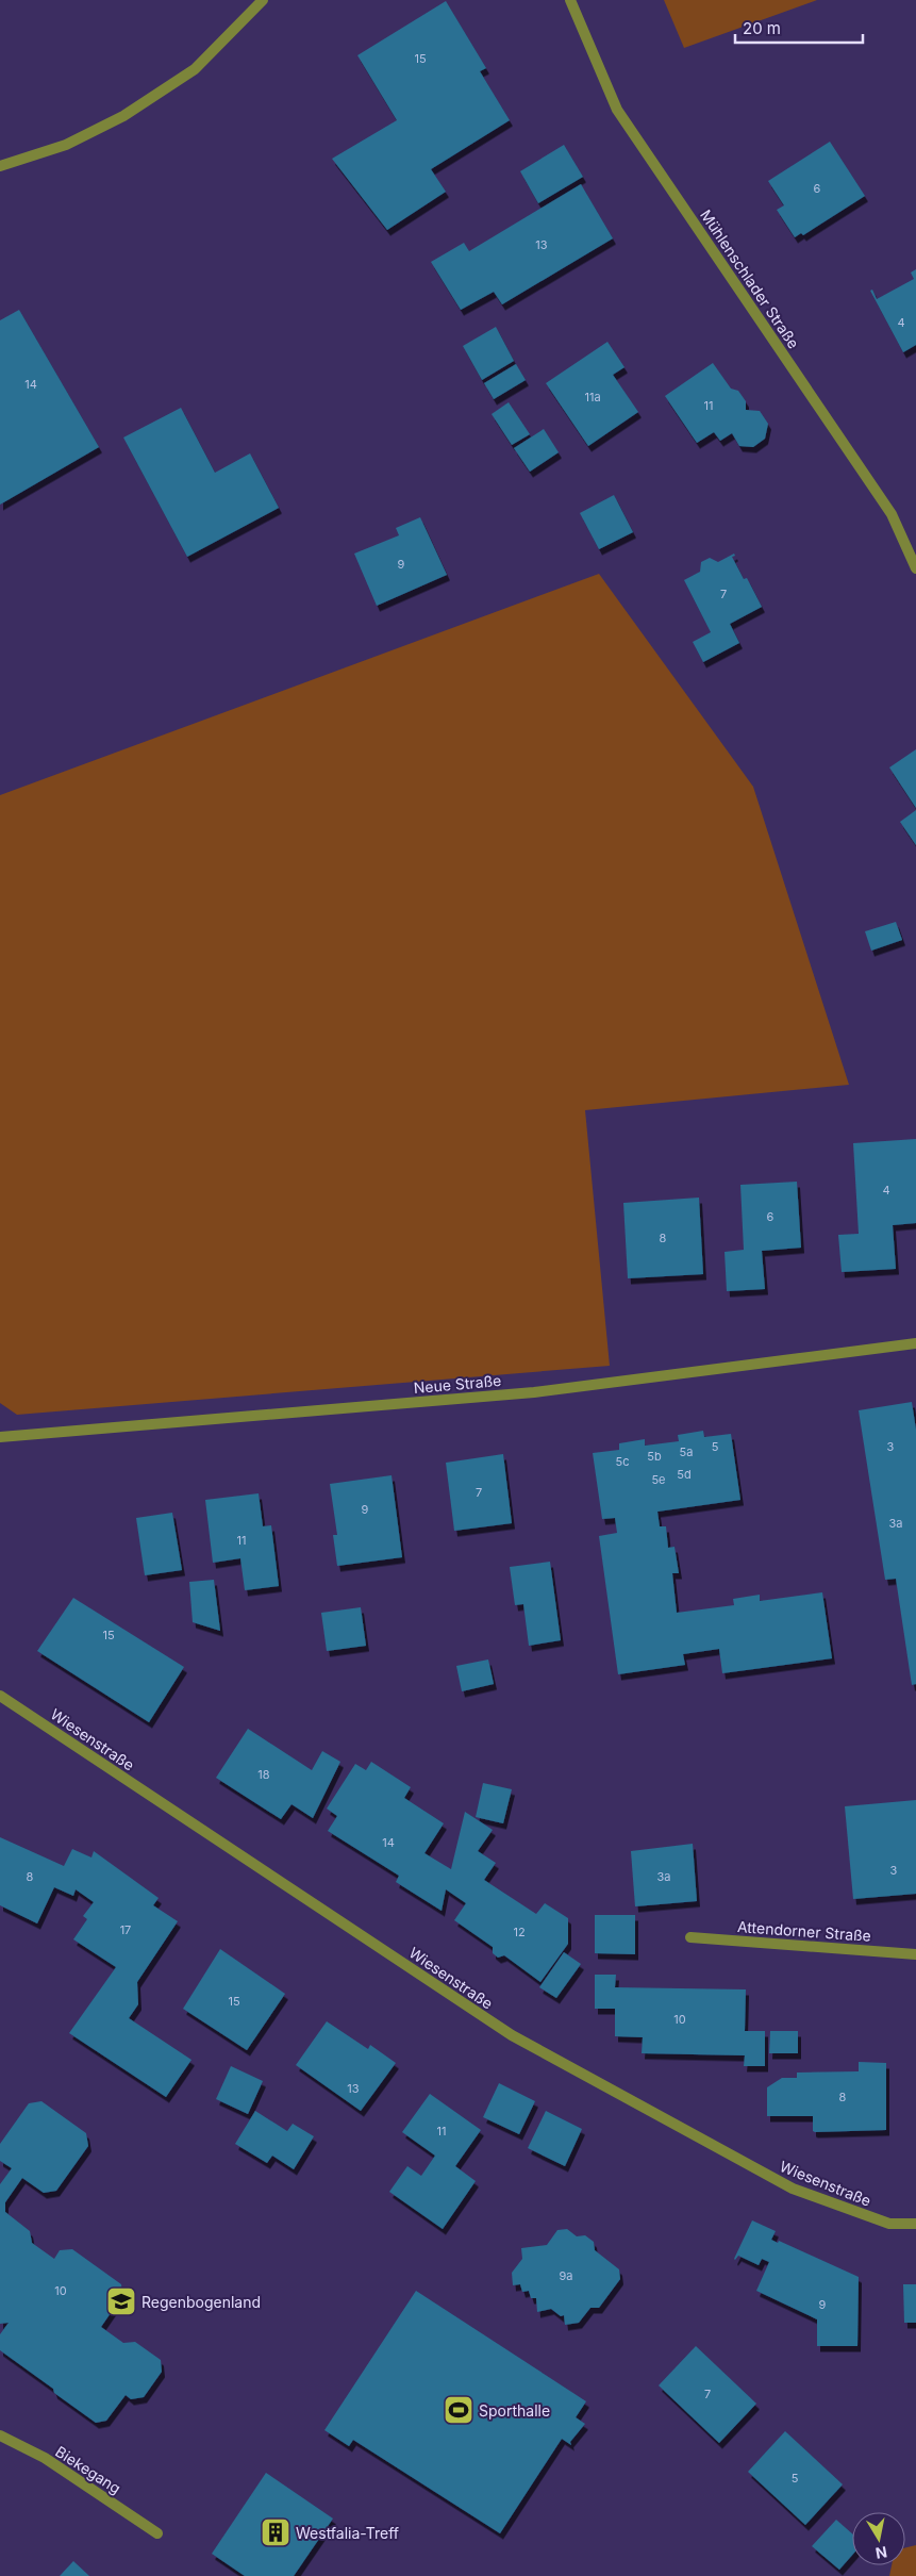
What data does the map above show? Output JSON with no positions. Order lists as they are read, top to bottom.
{
  "streets": {
    "street": [
      "Mühlenschlader Straße",
      "Neue Straße",
      "Wiesenstraße",
      "Attendorner Straße",
      "Biekegang"
    ]
  },
  "places": {
    "school or university": ["Regenbogenland"],
    "sports": ["Sporthalle"],
    "building": ["Westfalia-Treff"]
  },
  "house_numbers": [
    "15",
    "6",
    "13",
    "4",
    "14",
    "11a",
    "11",
    "9",
    "7",
    "4",
    "6",
    "8",
    "5",
    "3",
    "5a",
    "5b",
    "5c",
    "5d",
    "5e",
    "7",
    "9",
    "3a",
    "11",
    "15",
    "18",
    "14",
    "3",
    "8",
    "3a",
    "17",
    "12",
    "15",
    "10",
    "13",
    "8",
    "11",
    "9a",
    "10",
    "9",
    "7",
    "5"
  ],
  "scale_bar": "20 m",
  "north": "bottom"
}
